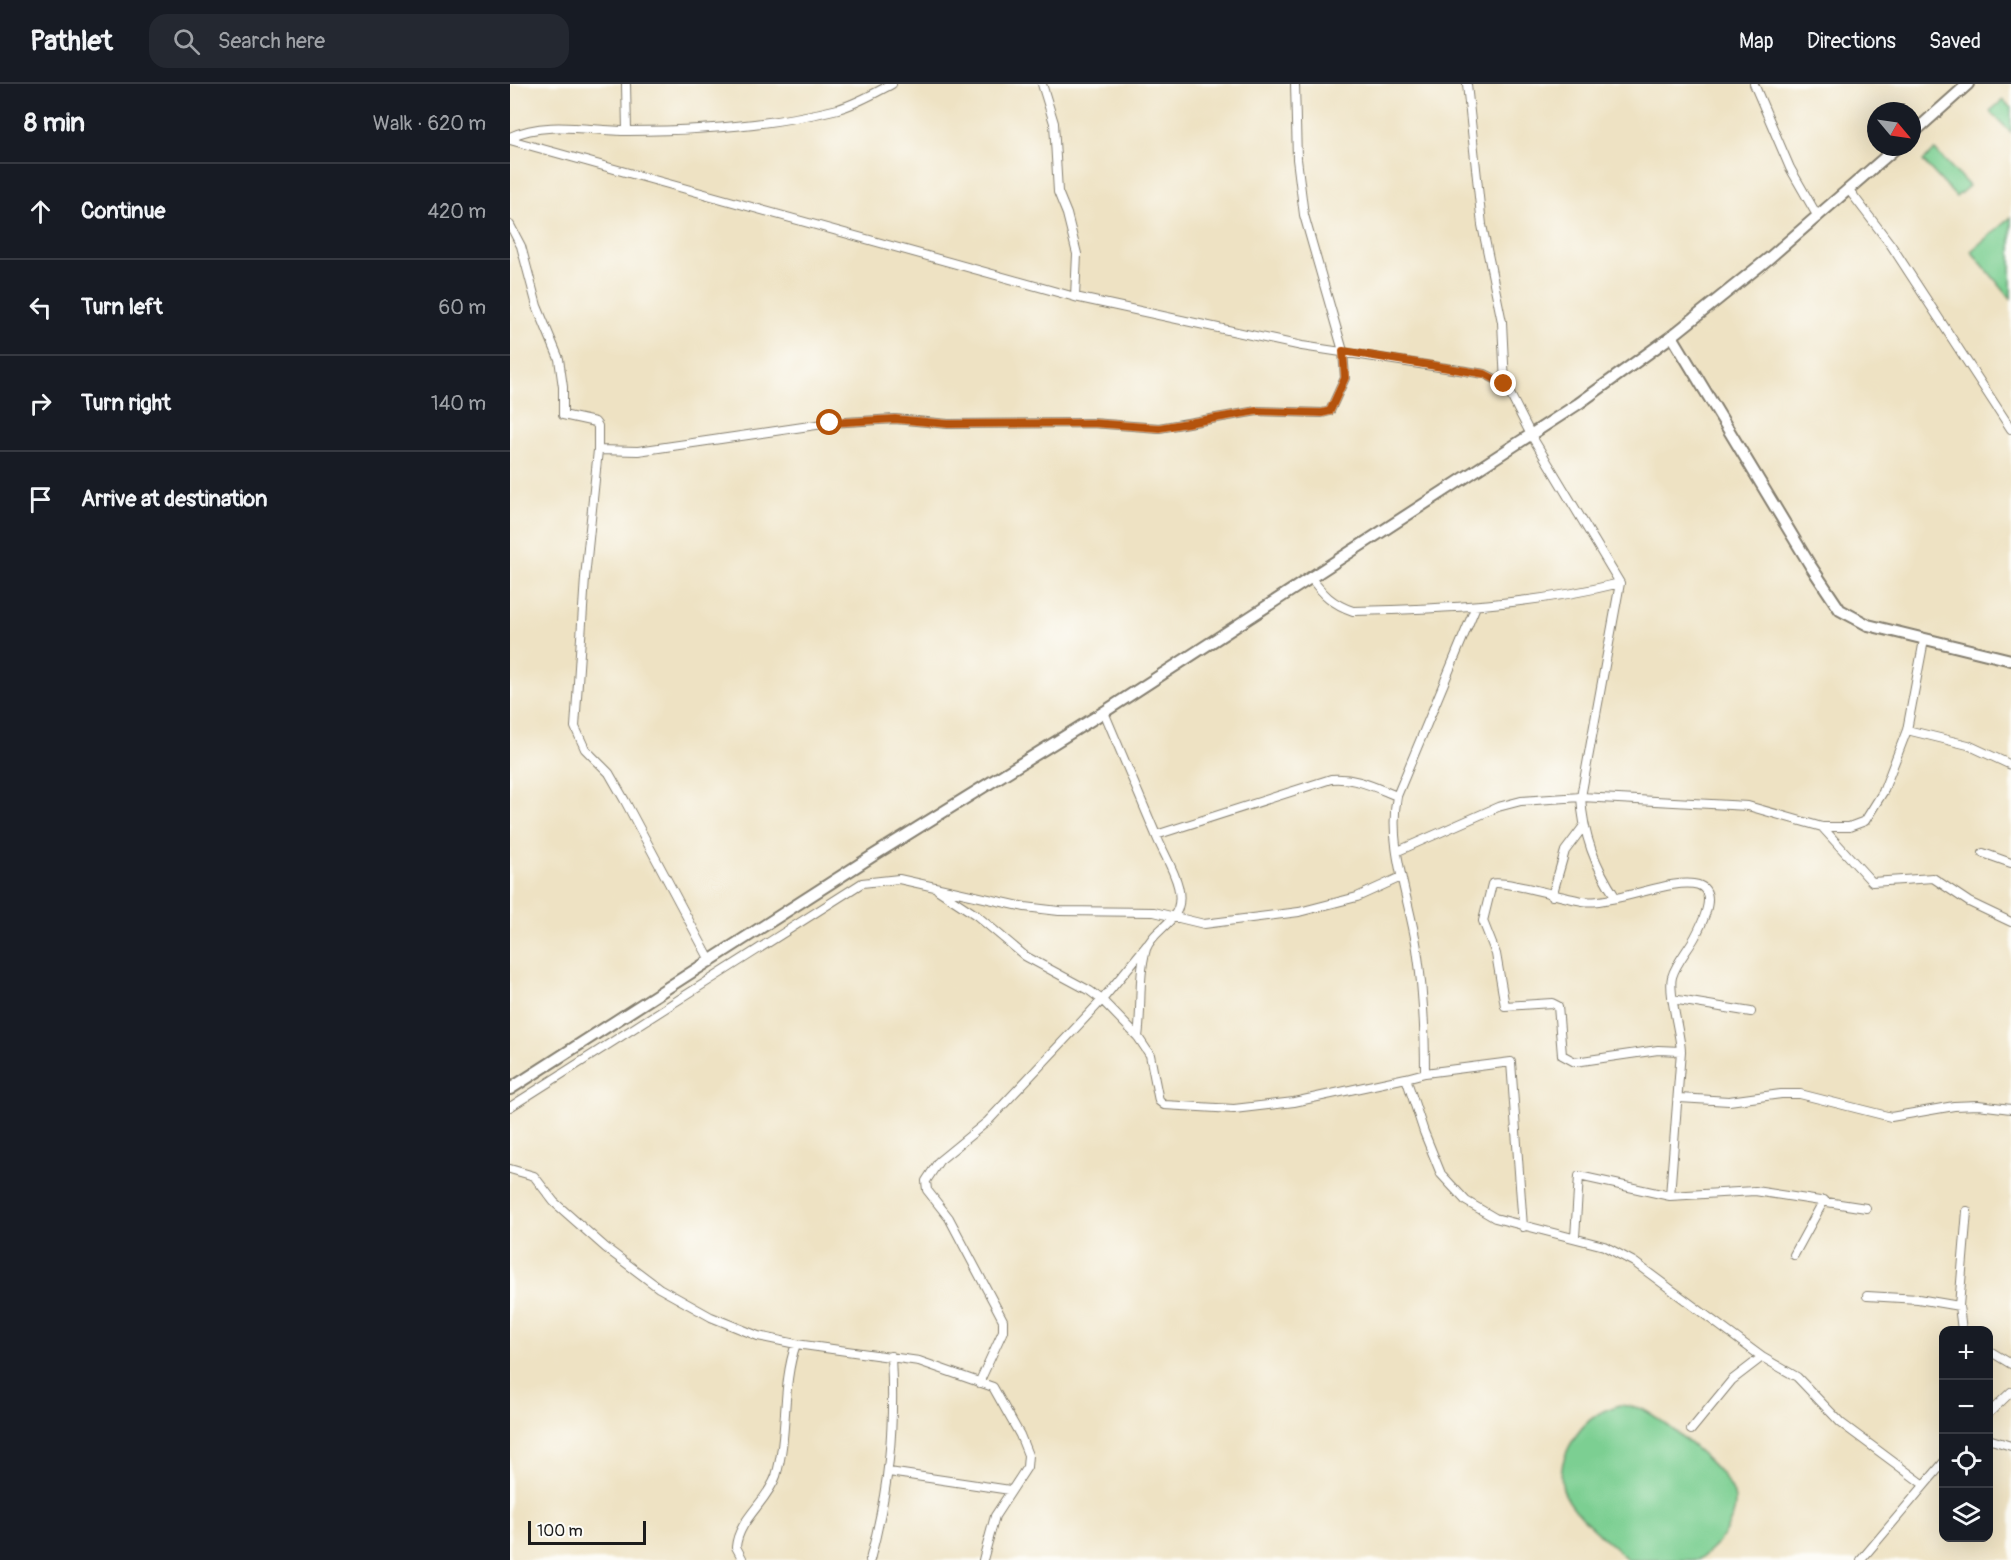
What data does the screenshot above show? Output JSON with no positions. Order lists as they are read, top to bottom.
{
  "scale_bar": "100 m",
  "north": "bottom right",
  "page": {
    "header": "Pathlet",
    "search": "Search here",
    "nav": ["Map", "Directions", "Saved"],
    "heading": ["8 min", "Walk · 620 m"],
    "list": [
      ["Continue", "420 m"],
      ["Turn left", "60 m"],
      ["Turn right", "140 m"],
      "Arrive at destination"
    ],
    "map_buttons": ["+", "−"],
    "scale": "100 m"
  }
}
